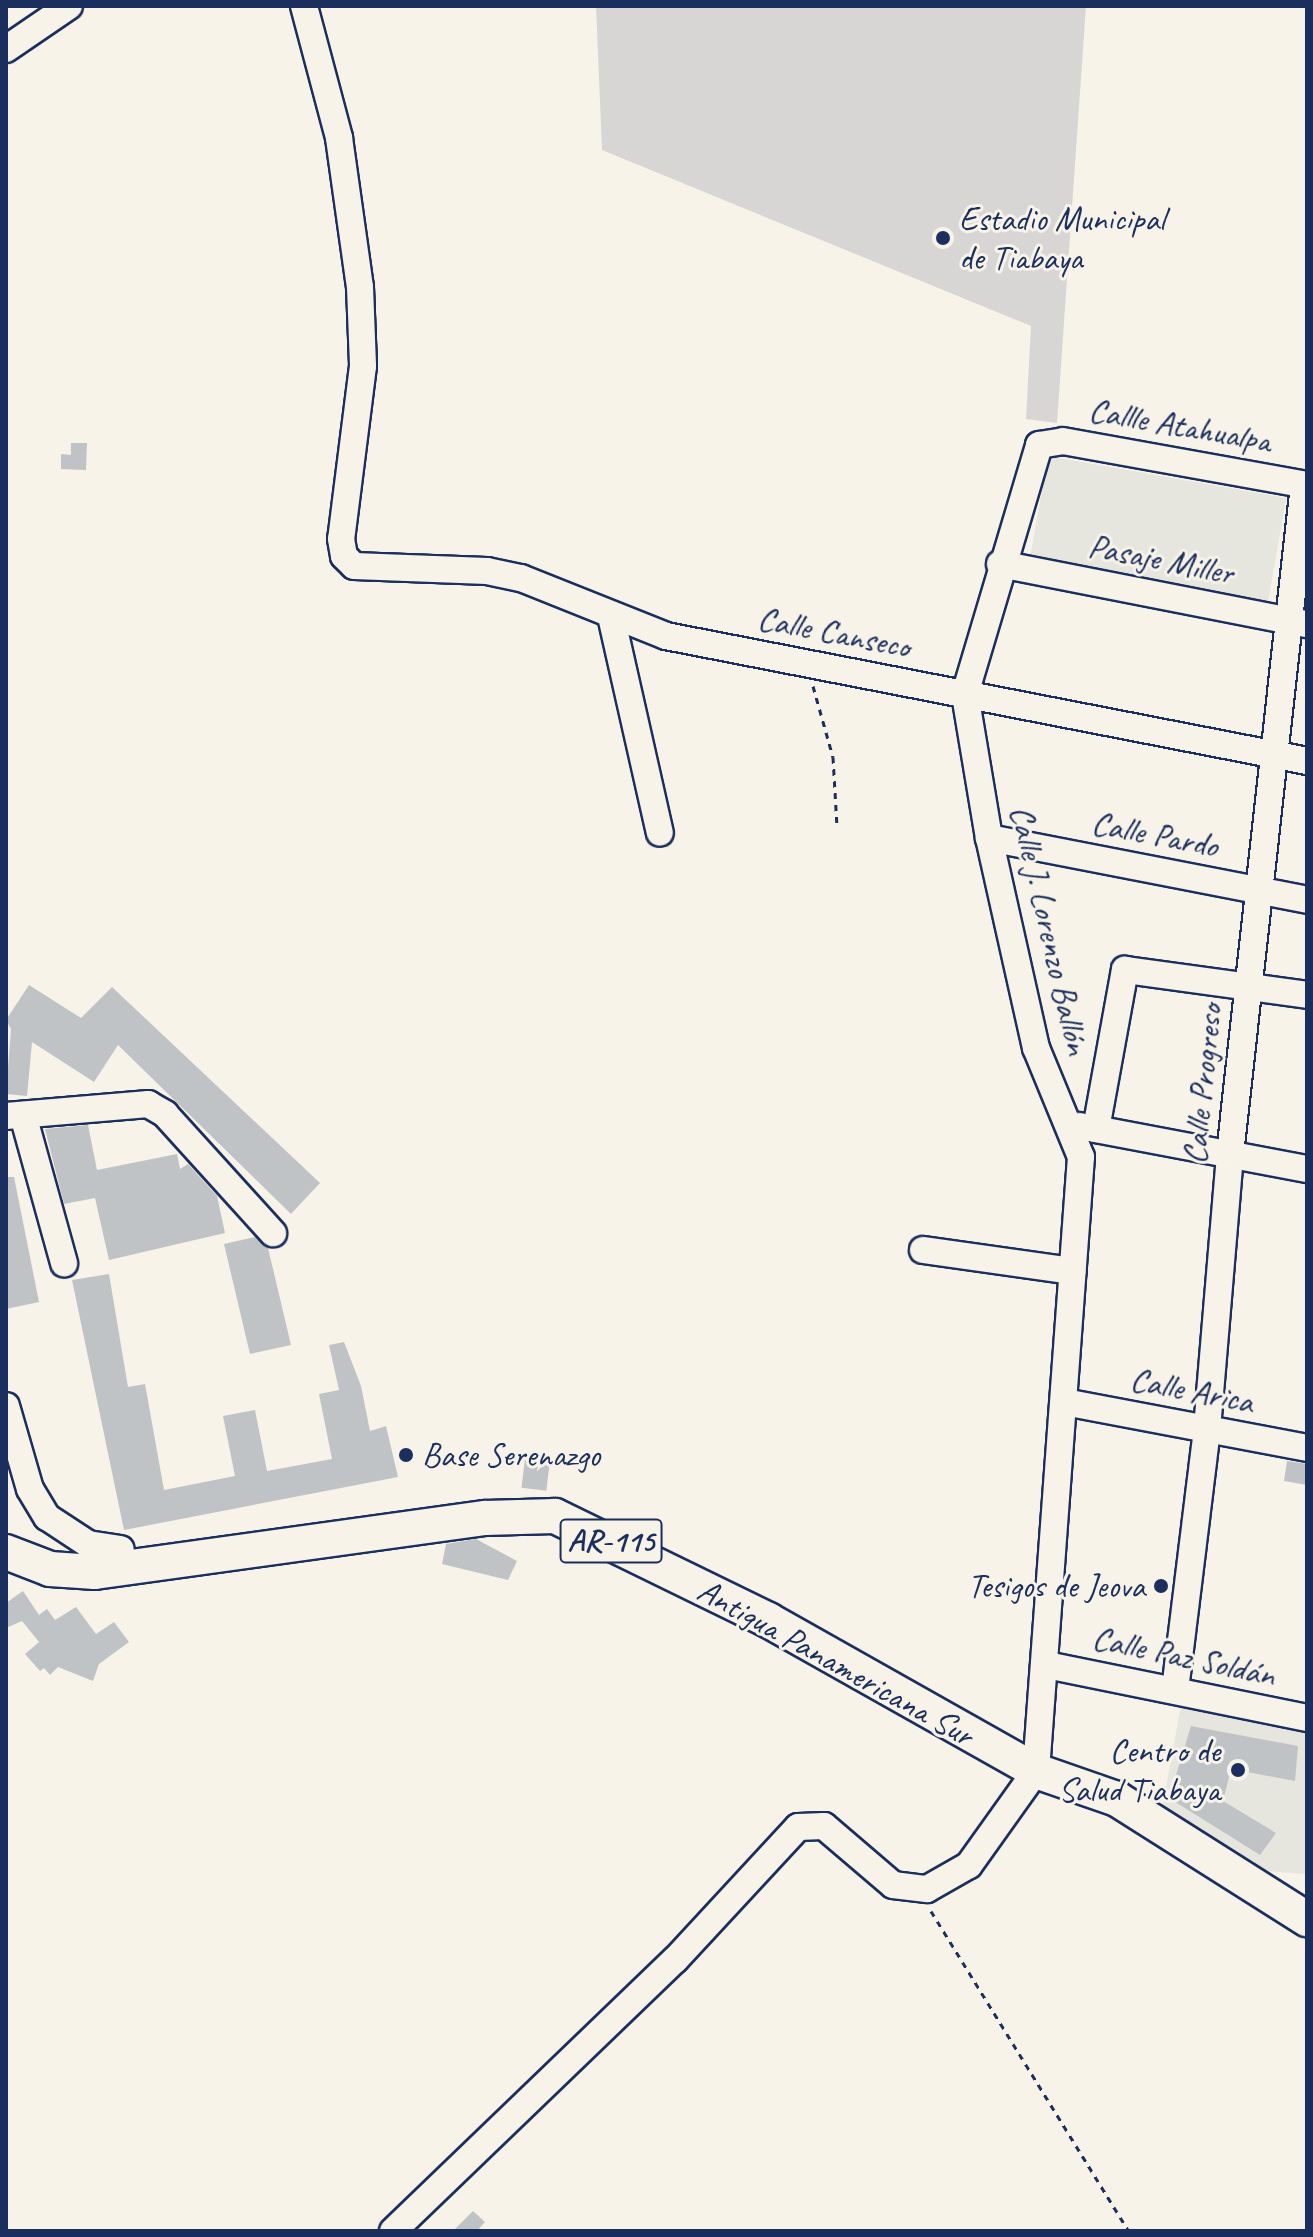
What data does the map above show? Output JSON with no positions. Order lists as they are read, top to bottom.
{
  "streets": {
    "main road": ["AR-115", "Antigua Panamericana Sur"],
    "street": [
      "Callle Atahualpa",
      "Pasaje Miller",
      "Calle Canseco",
      "Calle Pardo",
      "Calle J. Lorenzo Ballón",
      "Calle Progreso",
      "Calle Arica",
      "Calle Paz Soldán"
    ]
  },
  "crossings": [
    ["Callle Atahualpa", "Calle J. Lorenzo Ballón"],
    ["Callle Atahualpa", "Calle Progreso"],
    ["Pasaje Miller", "Calle J. Lorenzo Ballón"],
    ["Pasaje Miller", "Calle Progreso"],
    ["Calle Canseco", "Calle J. Lorenzo Ballón"],
    ["Calle Canseco", "Calle Progreso"],
    ["Calle Pardo", "Calle J. Lorenzo Ballón"],
    ["Calle Pardo", "Calle Progreso"],
    ["Calle J. Lorenzo Ballón", "Calle Arica"],
    ["Calle J. Lorenzo Ballón", "Calle Paz Soldán"],
    ["Calle J. Lorenzo Ballón", "Antigua Panamericana Sur"],
    ["Calle Progreso", "Calle Arica"],
    ["Calle Progreso", "Calle Paz Soldán"]
  ],
  "places": [
    "Estadio Municipal de Tiabaya",
    "Base Serenazgo",
    "Tesigos de Jeova",
    "Centro de Salud Tiabaya"
  ]
}
